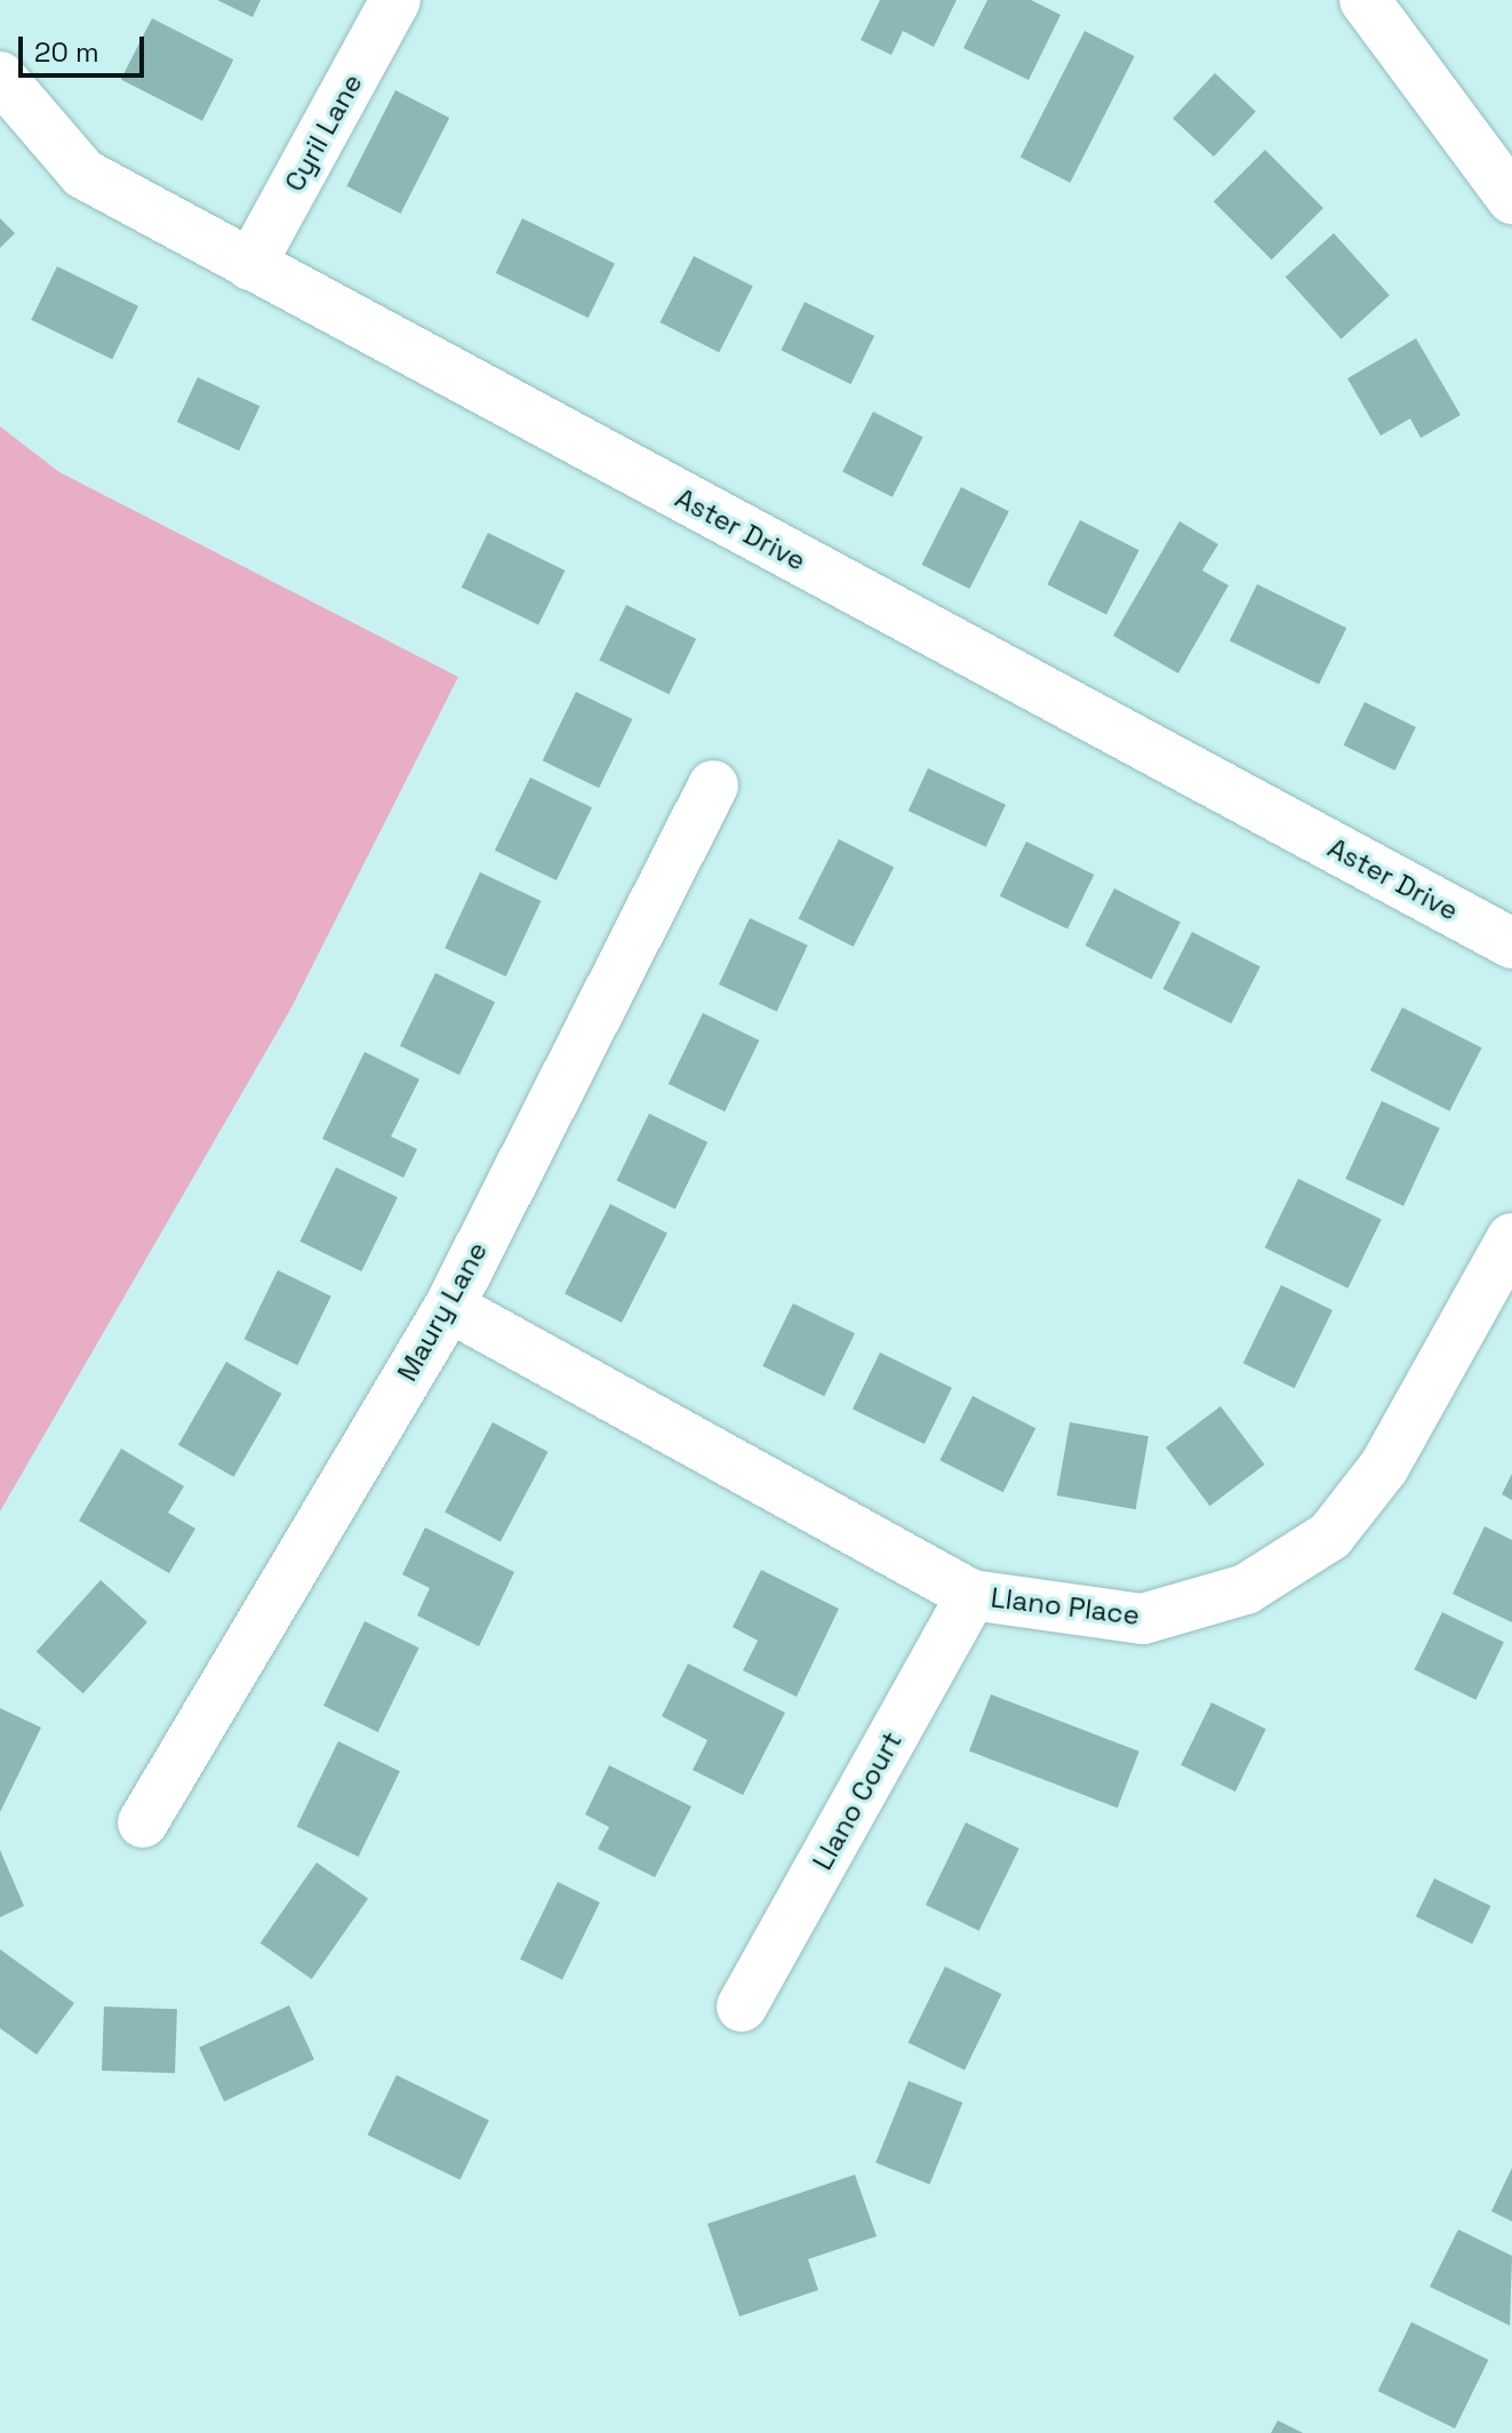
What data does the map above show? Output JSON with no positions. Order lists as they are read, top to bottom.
{
  "streets": {
    "street": [
      "Cyril Lane",
      "Aster Drive",
      "Maury Lane",
      "Llano Place",
      "Llano Court"
    ]
  },
  "crossings": [
    ["Cyril Lane", "Aster Drive"],
    ["Maury Lane", "Llano Place"],
    ["Llano Place", "Llano Court"]
  ],
  "scale_bar": "20 m"
}
